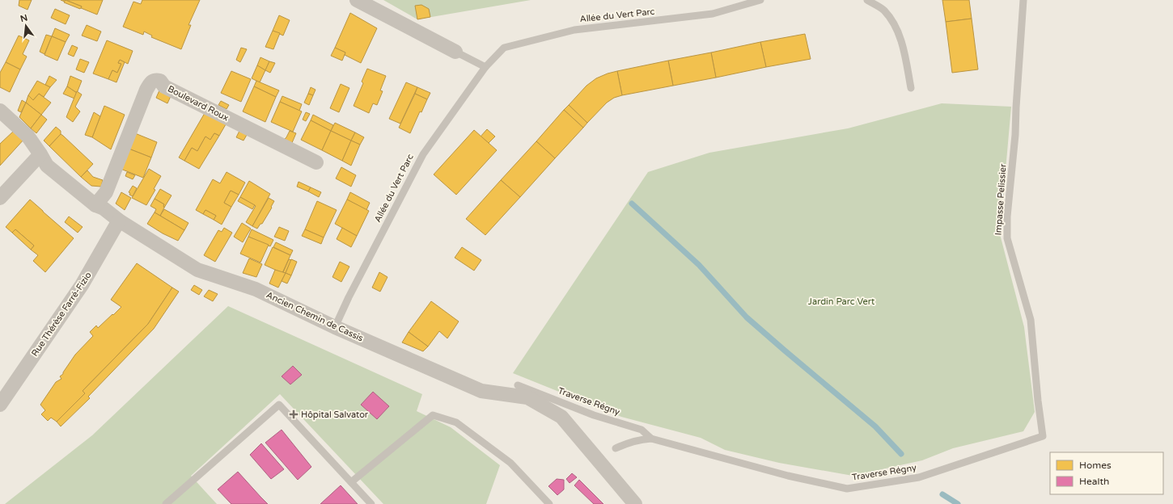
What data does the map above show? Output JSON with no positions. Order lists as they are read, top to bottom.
{
  "streets": {
    "street": ["Boulevard Roux", "Rue Thérèse Farré-Fizio", "Ancien Chemin de Cassis"],
    "lane": ["Allée du Vert Parc", "Impasse Pelissier", "Traverse Régny"]
  },
  "crossings": [
    ["Allée du Vert Parc", "Ancien Chemin de Cassis"],
    ["Boulevard Roux", "Ancien Chemin de Cassis"],
    ["Impasse Pelissier", "Traverse Régny"],
    ["Rue Thérèse Farré-Fizio", "Ancien Chemin de Cassis"]
  ],
  "parks": ["Jardin Parc Vert"],
  "places": {
    "health": ["Hôpital Salvator"]
  },
  "legend": ["Homes", "Health"],
  "north": "top"
}
